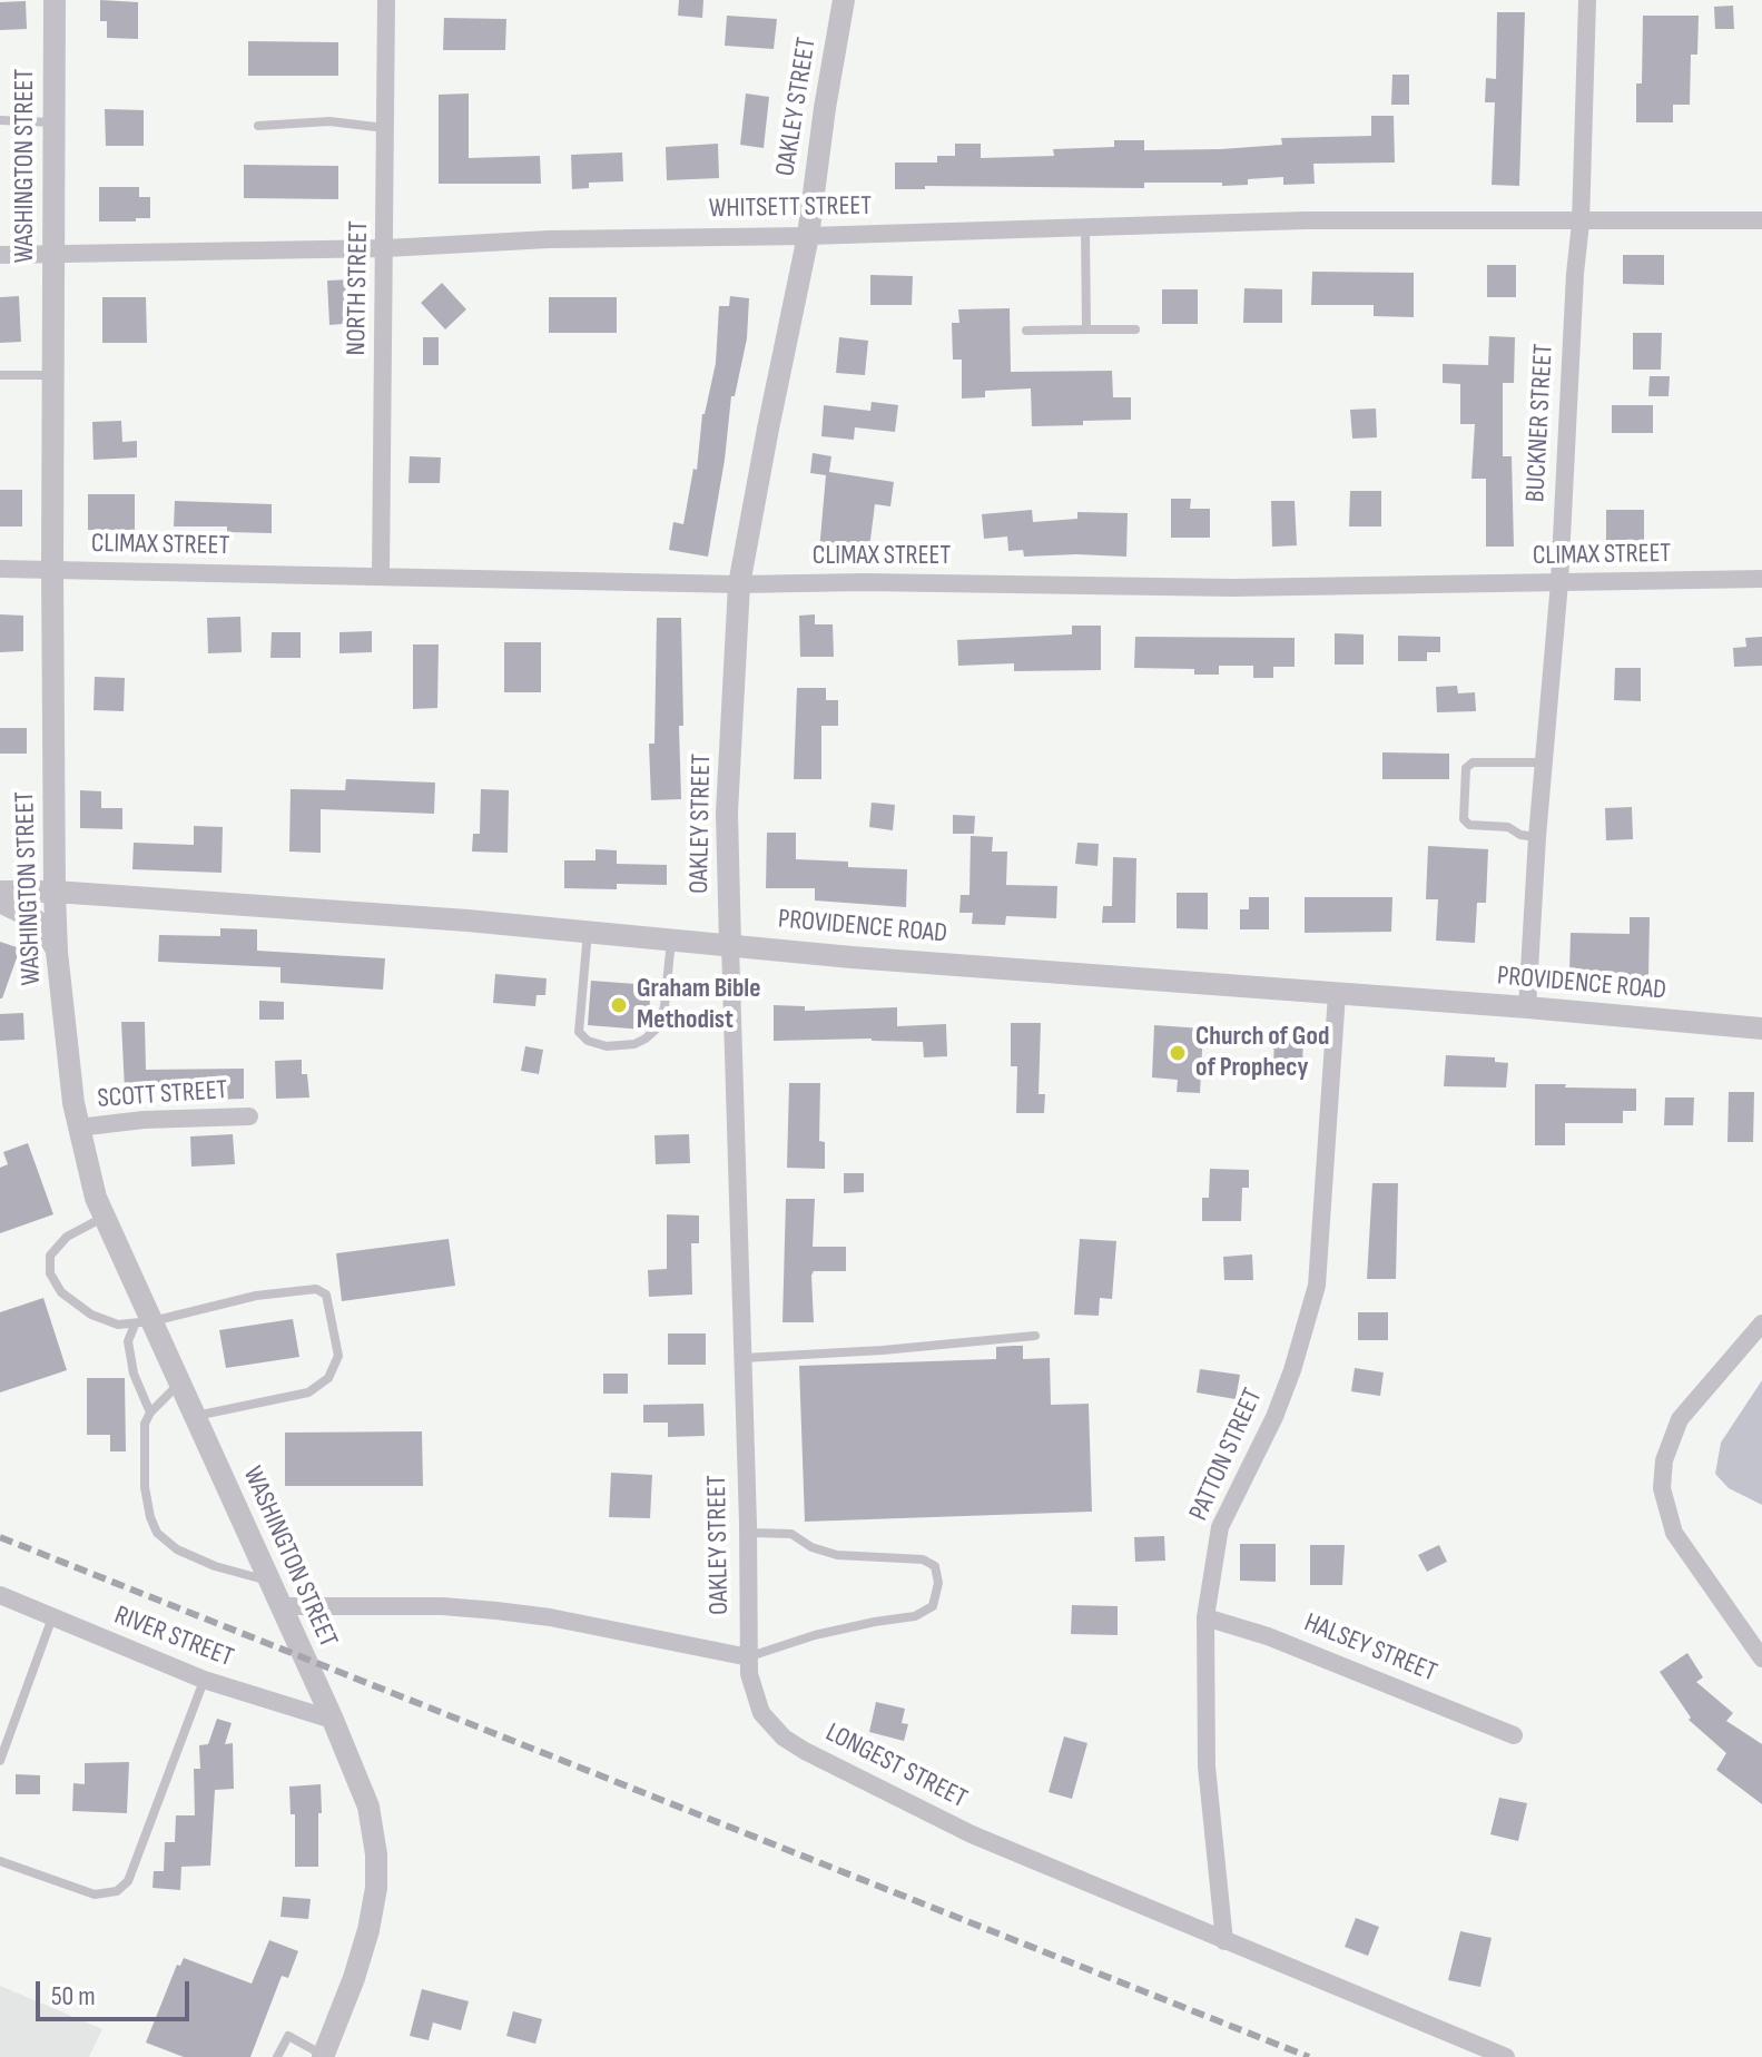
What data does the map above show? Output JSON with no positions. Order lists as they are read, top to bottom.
{
  "streets": {
    "street": [
      "OAKLEY STREET",
      "WASHINGTON STREET",
      "WHITSETT STREET",
      "NORTH STREET",
      "BUCKNER STREET",
      "CLIMAX STREET",
      "PROVIDENCE ROAD",
      "SCOTT STREET",
      "PATTON STREET",
      "RIVER STREET",
      "HALSEY STREET",
      "LONGEST STREET"
    ]
  },
  "crossings": [
    ["OAKLEY STREET", "WHITSETT STREET"],
    ["OAKLEY STREET", "CLIMAX STREET"],
    ["OAKLEY STREET", "PROVIDENCE ROAD"],
    ["OAKLEY STREET", "LONGEST STREET"],
    ["WASHINGTON STREET", "WHITSETT STREET"],
    ["WASHINGTON STREET", "CLIMAX STREET"],
    ["WASHINGTON STREET", "PROVIDENCE ROAD"],
    ["WASHINGTON STREET", "SCOTT STREET"],
    ["WASHINGTON STREET", "RIVER STREET"],
    ["WHITSETT STREET", "NORTH STREET"],
    ["WHITSETT STREET", "BUCKNER STREET"],
    ["NORTH STREET", "CLIMAX STREET"],
    ["BUCKNER STREET", "CLIMAX STREET"],
    ["BUCKNER STREET", "PROVIDENCE ROAD"],
    ["PROVIDENCE ROAD", "PATTON STREET"],
    ["PATTON STREET", "HALSEY STREET"],
    ["PATTON STREET", "LONGEST STREET"]
  ],
  "places": ["Graham Bible Methodist", "Church of God of Prophecy"],
  "scale_bar": "50 m"
}
